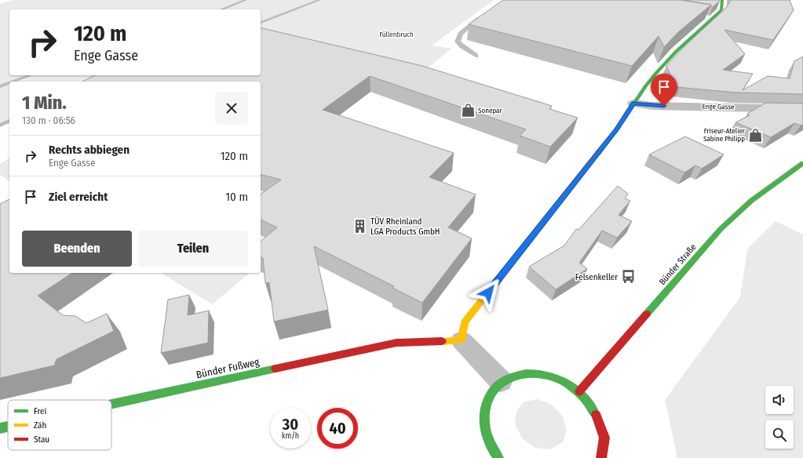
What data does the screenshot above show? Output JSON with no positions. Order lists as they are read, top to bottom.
{
  "streets": {
    "street": ["Enge Gasse", "Bünder Straße", "Bünder Fußweg"]
  },
  "parks": ["Füllenbruch"],
  "places": {
    "shop": ["Sonepar", "Friseur-Atelier Sabine Philipp"],
    "building": ["TÜV Rheinland LGA Products GmbH"],
    "bus stop": ["Felsenkeller"]
  },
  "legend": ["Frei", "Zäh", "Stau"],
  "page": {
    "turn": ["120 m", "Enge Gasse"],
    "heading": ["1 Min.", "130 m · 06:56"],
    "list": [
      {
        "name": "Rechts abbiegen",
        "note": "Enge Gasse",
        "value": "120 m"
      },
      {
        "name": "Ziel erreicht",
        "value": "10 m"
      }
    ],
    "buttons": ["Beenden", "Teilen"],
    "speed": "30 km/h",
    "limit": "40"
  }
}
